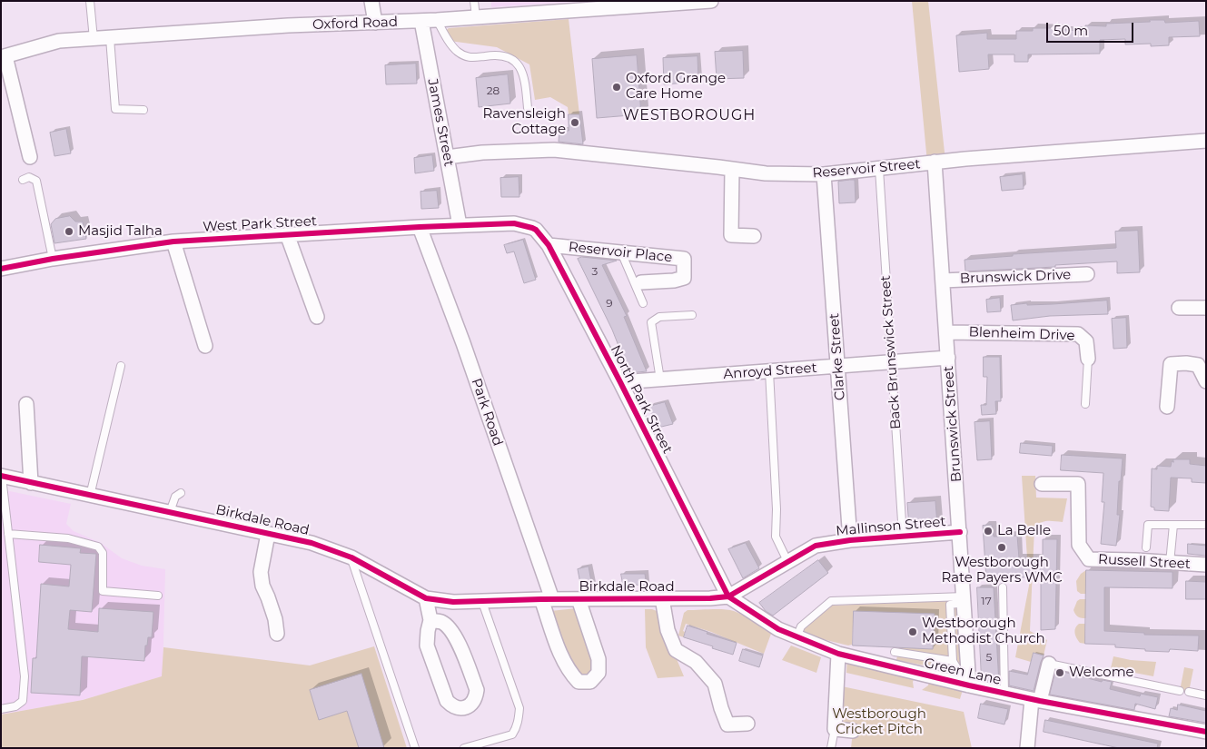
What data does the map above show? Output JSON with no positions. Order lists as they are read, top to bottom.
{
  "streets": {
    "street": [
      "Oxford Road",
      "James Street",
      "Reservoir Street",
      "West Park Street",
      "Reservoir Place",
      "Brunswick Drive",
      "Blenheim Drive",
      "Clarke Street",
      "Anroyd Street",
      "North Park Street",
      "Park Road",
      "Brunswick Street",
      "Birkdale Road",
      "Mallinson Street",
      "Russell Street",
      "Green Lane"
    ],
    "lane": ["Back Brunswick Street"]
  },
  "crossings": [
    ["Oxford Road", "James Street"],
    ["James Street", "Reservoir Street"],
    ["James Street", "West Park Street"],
    ["Reservoir Street", "Back Brunswick Street"],
    ["Reservoir Street", "Clarke Street"],
    ["Reservoir Street", "Brunswick Street"],
    ["West Park Street", "North Park Street"],
    ["West Park Street", "Park Road"],
    ["Reservoir Place", "North Park Street"],
    ["Brunswick Drive", "Brunswick Street"],
    ["Blenheim Drive", "Brunswick Street"],
    ["Back Brunswick Street", "Anroyd Street"],
    ["Back Brunswick Street", "Mallinson Street"],
    ["Clarke Street", "Anroyd Street"],
    ["Clarke Street", "Mallinson Street"],
    ["Anroyd Street", "North Park Street"],
    ["Anroyd Street", "Brunswick Street"],
    ["North Park Street", "Birkdale Road"],
    ["North Park Street", "Mallinson Street"],
    ["North Park Street", "Green Lane"],
    ["Park Road", "Birkdale Road"],
    ["Brunswick Street", "Mallinson Street"],
    ["Brunswick Street", "Green Lane"],
    ["Birkdale Road", "Mallinson Street"],
    ["Birkdale Road", "Green Lane"],
    ["Mallinson Street", "Green Lane"]
  ],
  "districts": ["WESTBOROUGH"],
  "parks": ["Westborough Cricket Pitch"],
  "places": [
    "Oxford Grange Care Home",
    "Ravensleigh Cottage",
    "Masjid Talha",
    "La Belle",
    "Westborough Rate Payers WMC",
    "Westborough Methodist Church",
    "Welcome"
  ],
  "house_numbers": [
    "28",
    "3",
    "9",
    "17",
    "5"
  ],
  "scale_bar": "50 m"
}
